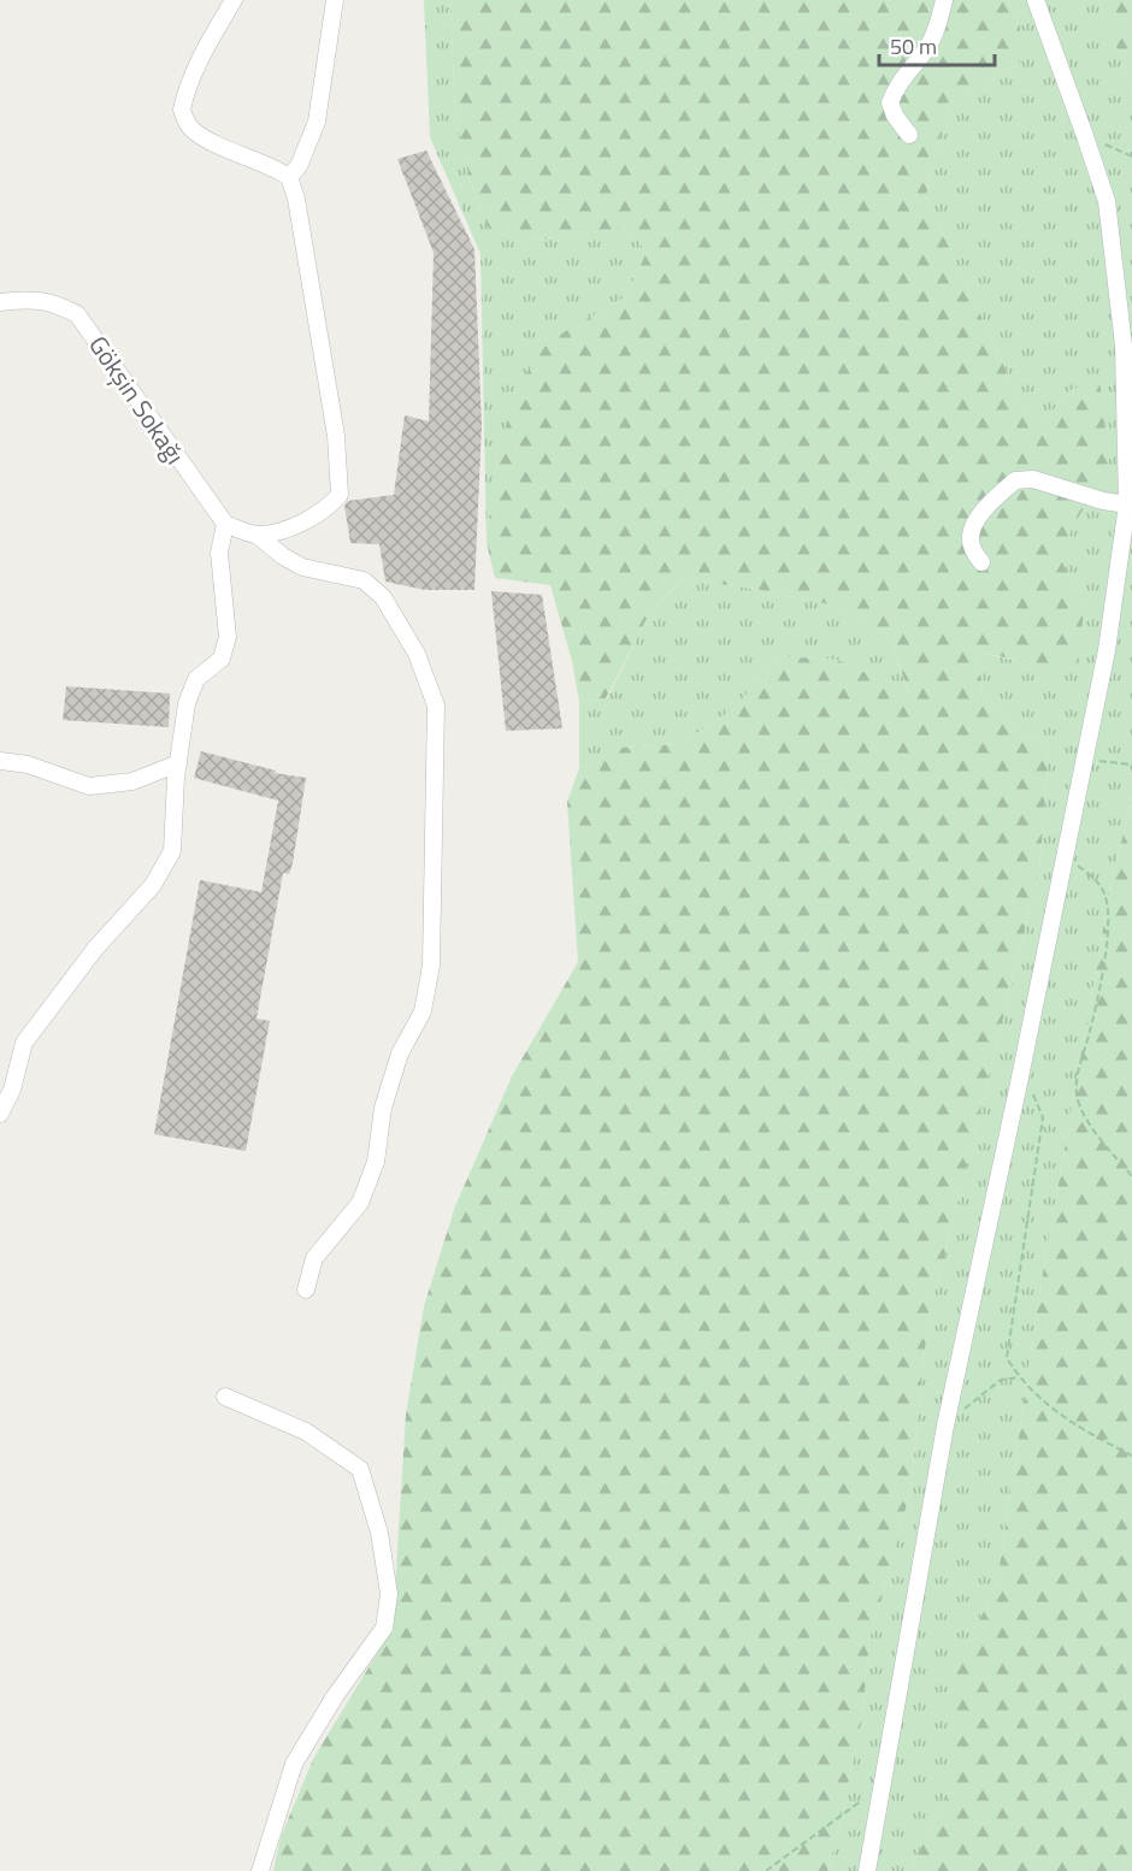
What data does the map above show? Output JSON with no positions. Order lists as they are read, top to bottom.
{
  "streets": {
    "street": ["Gökşin Sokağı"]
  },
  "scale_bar": "50 m"
}
